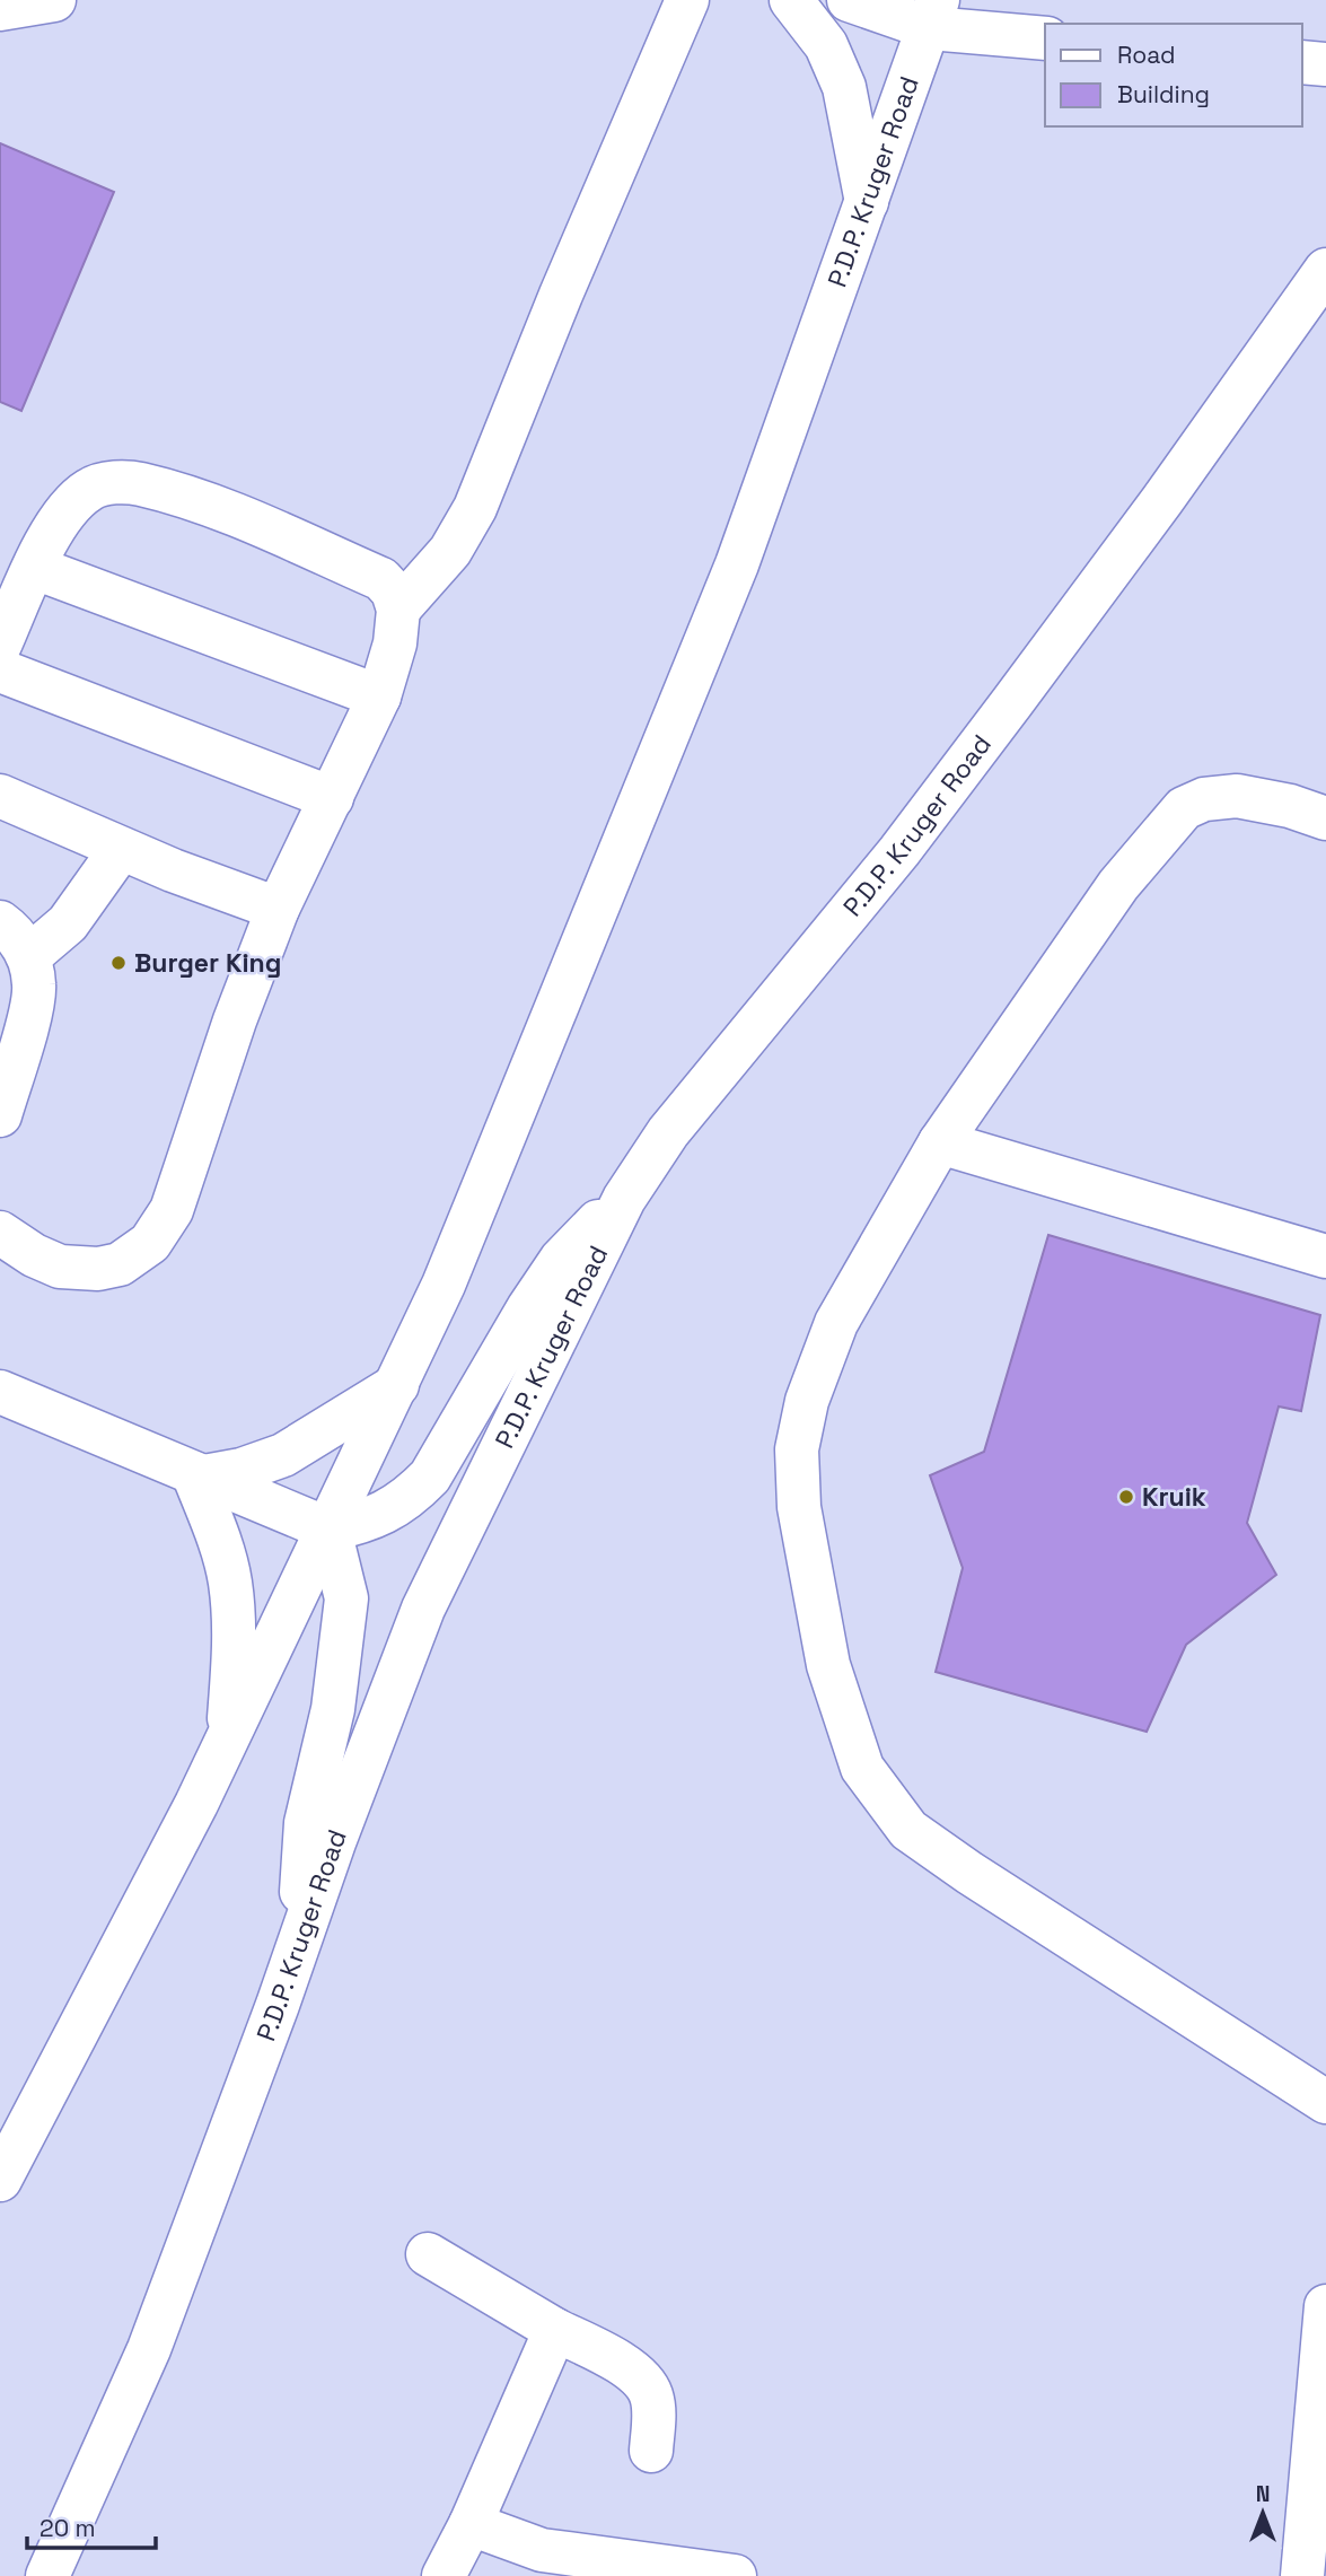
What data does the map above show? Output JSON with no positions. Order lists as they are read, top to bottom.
{
  "streets": {
    "street": ["P.D.P. Kruger Road"]
  },
  "places": ["Burger King", "Kruik"],
  "legend": ["Road", "Building"],
  "scale_bar": "20 m",
  "north": "top"
}
